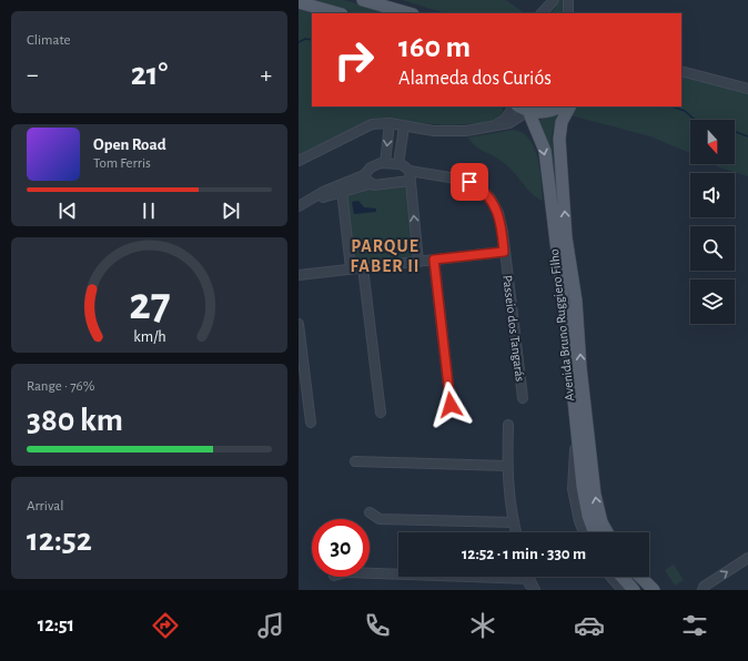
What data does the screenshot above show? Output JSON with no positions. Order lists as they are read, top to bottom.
{
  "streets": {
    "main road": ["Avenida Bruno Ruggiero Filho"],
    "street": ["Passeio dos Tangarás"]
  },
  "districts": ["PARQUE FABER II"],
  "north": "bottom",
  "page": {
    "tile": [
      "Climate",
      ["Range · 76%", "380 km"],
      ["Arrival", "12:52"]
    ],
    "turn": ["160 m", "Alameda dos Curiós"],
    "heat": ["−", "21°", "+"],
    "song": ["Open Road", "Tom Ferris"],
    "limit": "30",
    "trip": "12:52 · 1 min · 330 m",
    "tabs": "12:51",
    "gauge": ["27", "km/h"]
  }
}
